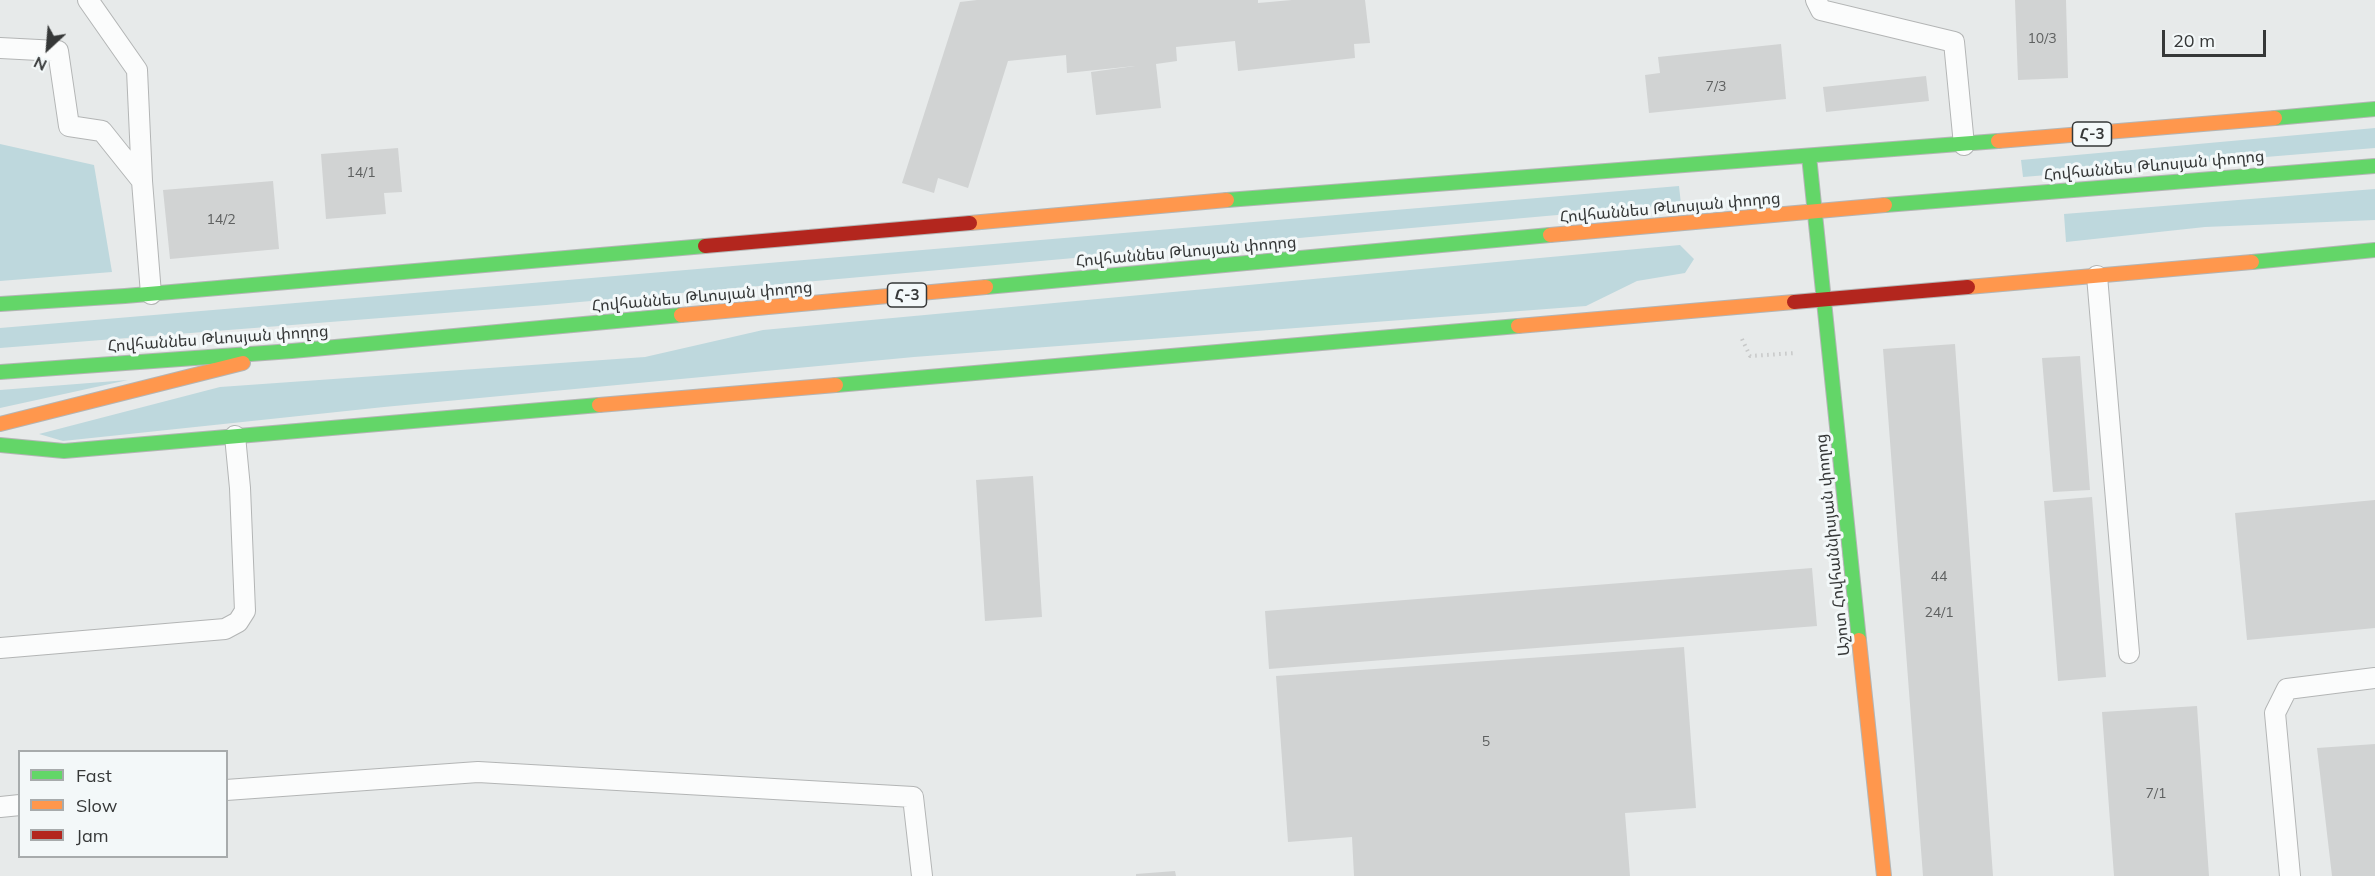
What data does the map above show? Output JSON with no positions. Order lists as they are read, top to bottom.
{
  "streets": {
    "main road": ["Հ-3", "Հովհաննես Թևոսյան փողոց", "Աշոտ Հովհաննիսյան փողոց"]
  },
  "crossings": [
    ["Հ-3", "Աշոտ Հովհաննիսյան փողոց"],
    ["Հովհաննես Թևոսյան փողոց", "Աշոտ Հովհաննիսյան փողոց"]
  ],
  "house_numbers": [
    "10/3",
    "7/3",
    "14/1",
    "14/2",
    "44",
    "24/1",
    "5",
    "7/1"
  ],
  "legend": ["Fast", "Slow", "Jam"],
  "scale_bar": "20 m",
  "north": "bottom left"
}
